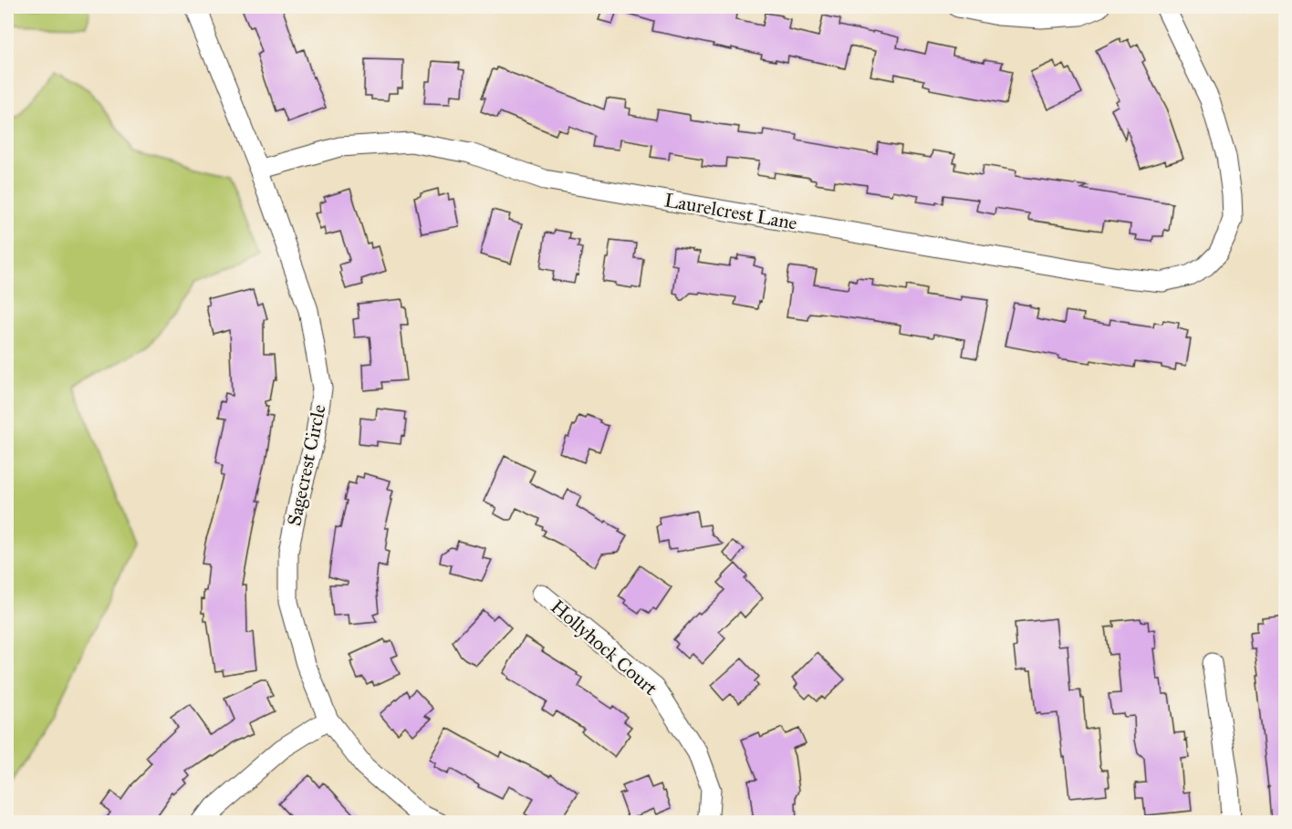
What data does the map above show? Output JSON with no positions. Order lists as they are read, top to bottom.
{
  "streets": {
    "street": ["Laurelcrest Lane", "Sagecrest Circle", "Hollyhock Court"]
  },
  "crossings": [
    ["Laurelcrest Lane", "Sagecrest Circle"]
  ]
}
